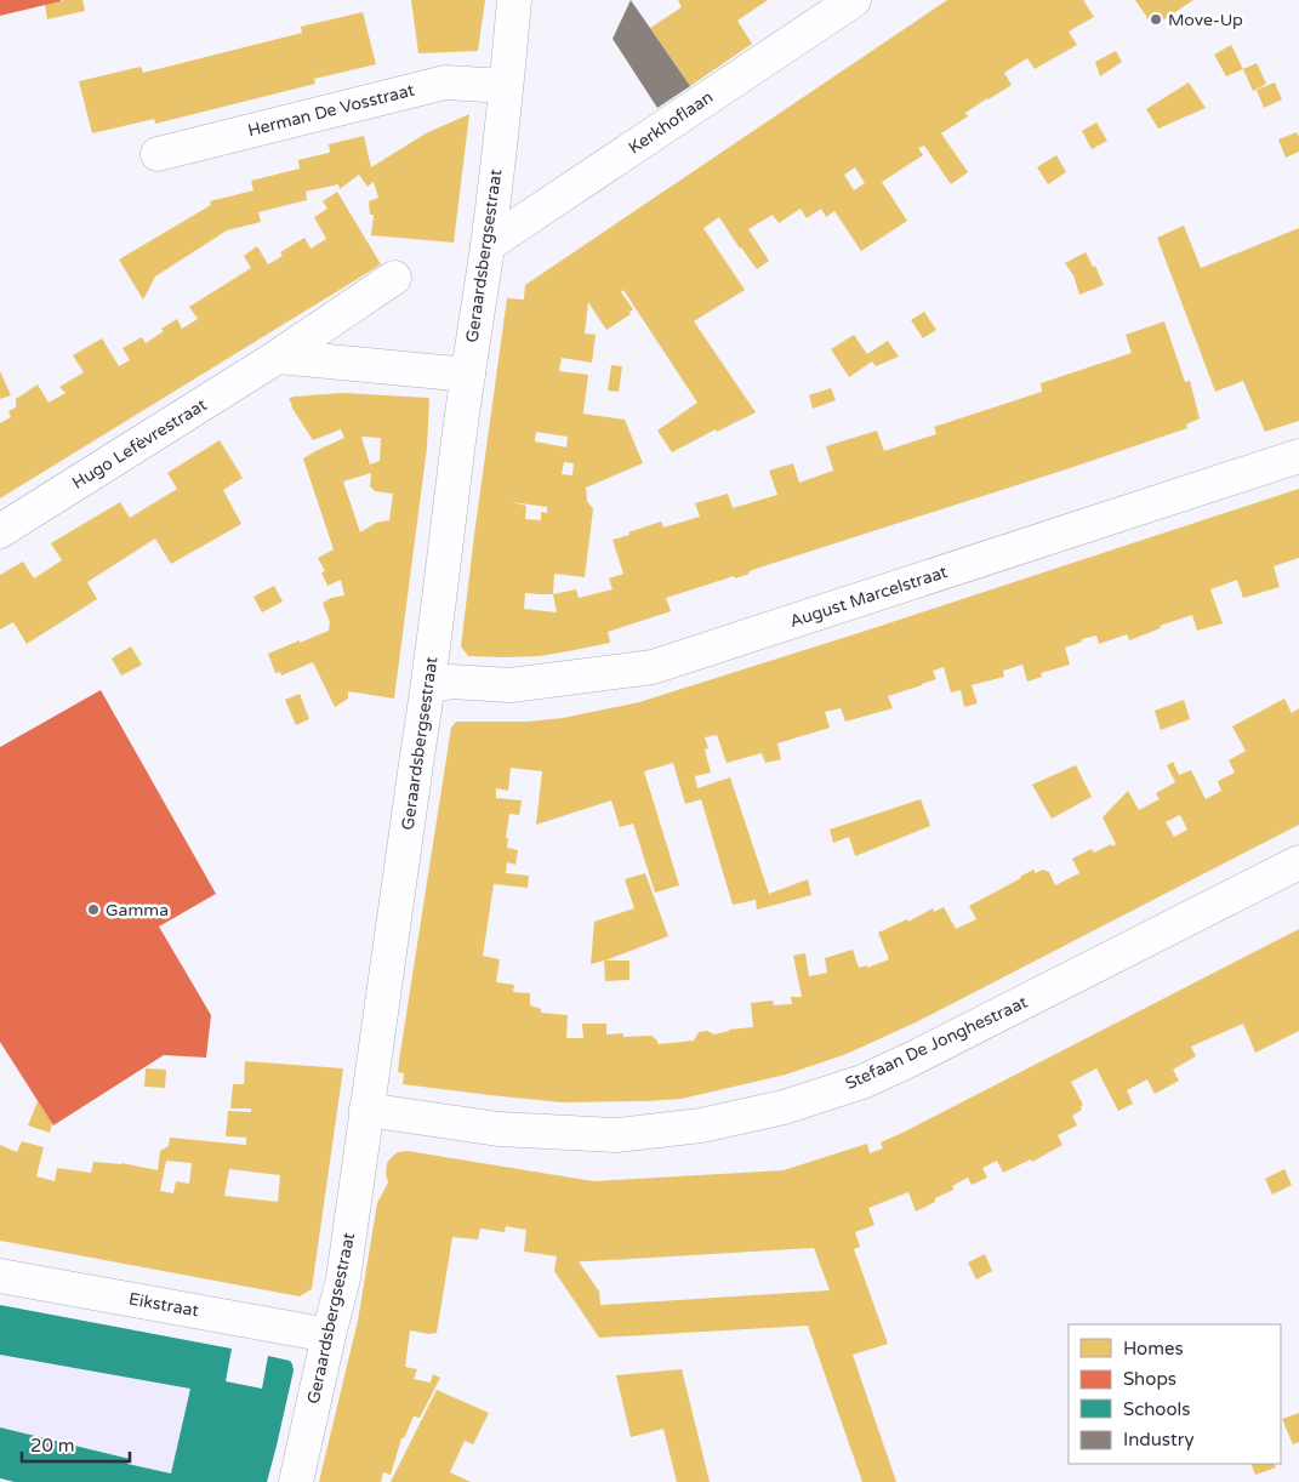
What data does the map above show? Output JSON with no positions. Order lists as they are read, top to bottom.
{
  "streets": {
    "street": [
      "Herman De Vosstraat",
      "Kerkhoflaan",
      "Geraardsbergsestraat",
      "Hugo Lefèvrestraat",
      "August Marcelstraat",
      "Stefaan De Jonghestraat",
      "Eikstraat"
    ]
  },
  "crossings": [
    ["Herman De Vosstraat", "Geraardsbergsestraat"],
    ["Kerkhoflaan", "Geraardsbergsestraat"],
    ["Geraardsbergsestraat", "August Marcelstraat"],
    ["Geraardsbergsestraat", "Stefaan De Jonghestraat"],
    ["Geraardsbergsestraat", "Eikstraat"]
  ],
  "places": ["Move-Up", "Gamma"],
  "legend": [
    "Homes",
    "Shops",
    "Schools",
    "Industry"
  ],
  "scale_bar": "20 m"
}
